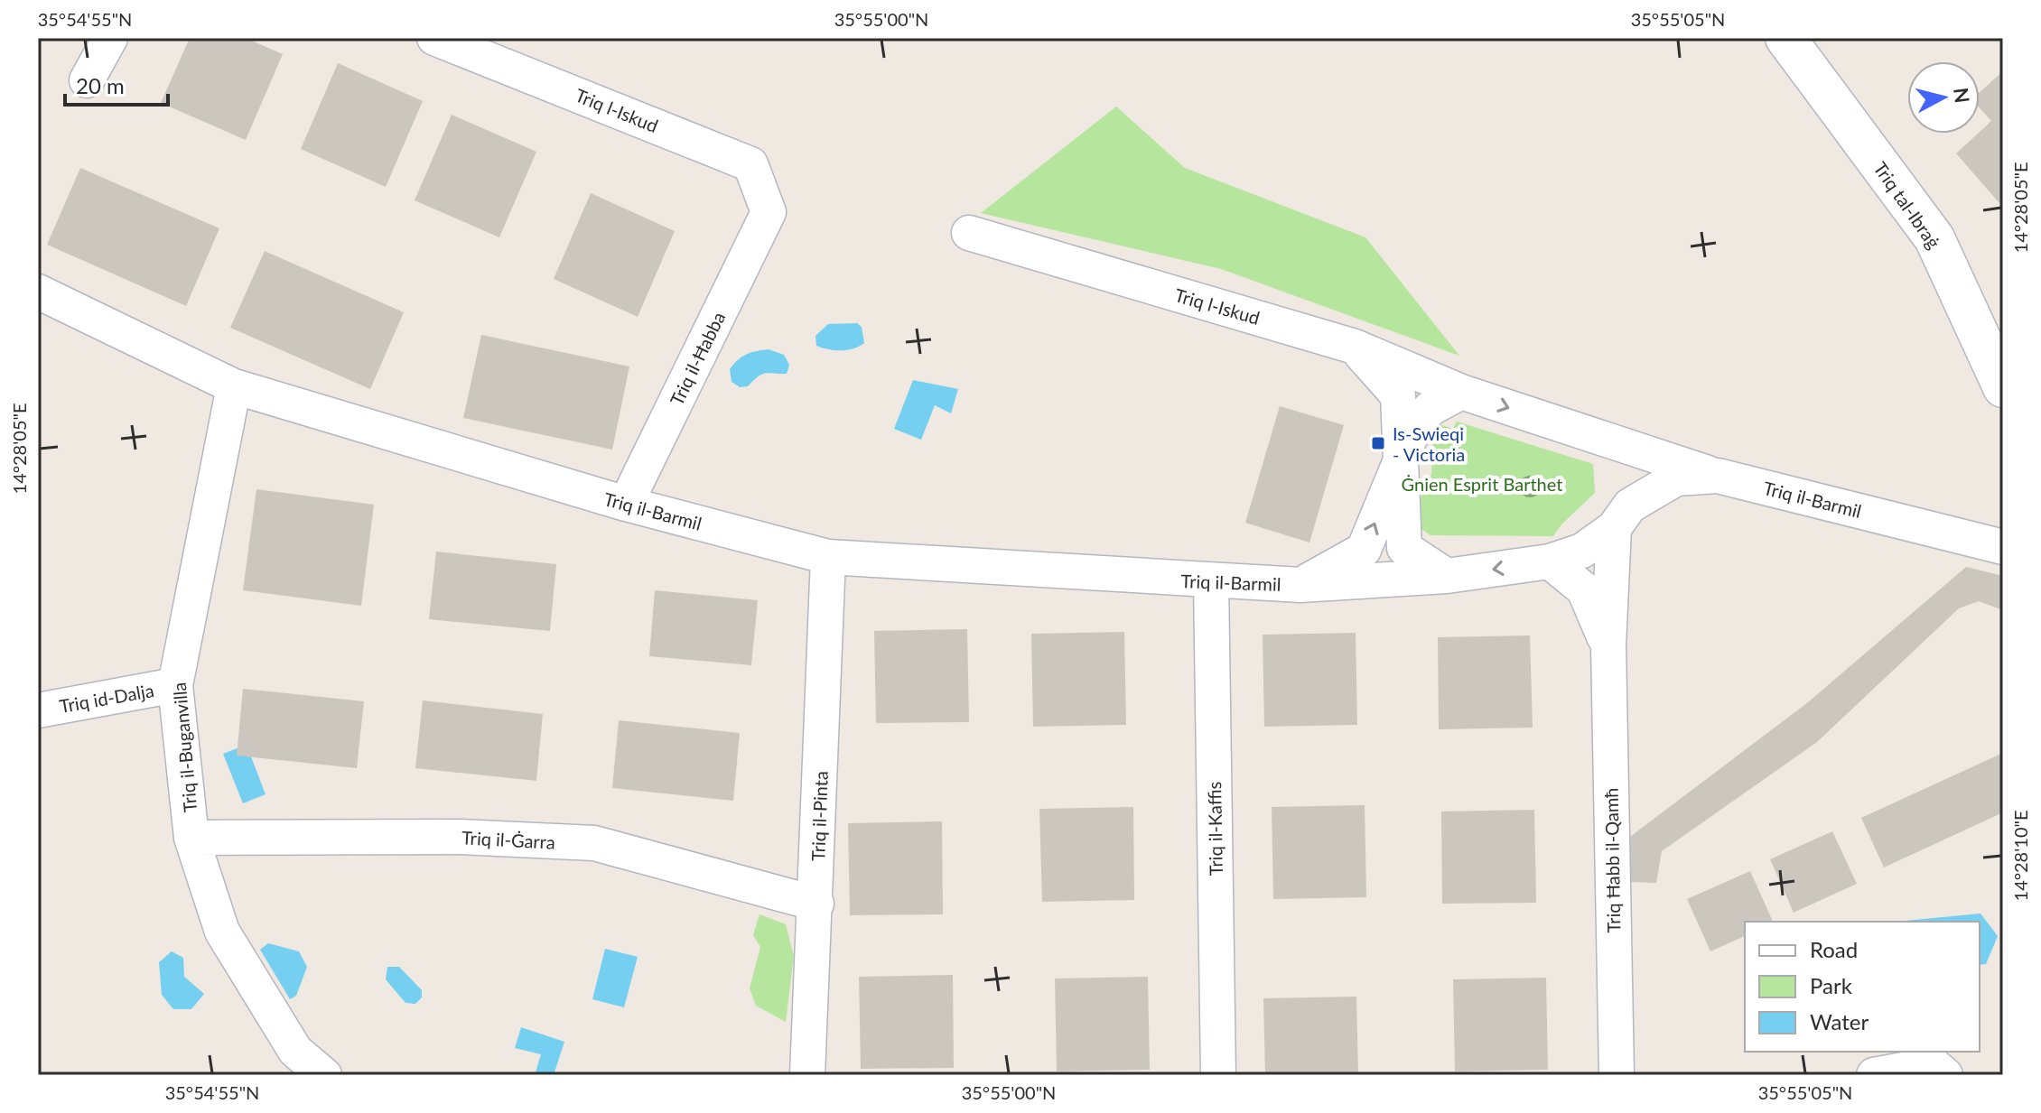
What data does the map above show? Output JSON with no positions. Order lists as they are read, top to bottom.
{
  "streets": {
    "main road": ["Triq tal-Ibraġ"],
    "street": [
      "Triq l-Iskud",
      "Triq il-Ħabba",
      "Triq il-Barmil",
      "Triq id-Dalja",
      "Triq il-Buganvilla",
      "Triq il-Pinta",
      "Triq il-Kaffis",
      "Triq il-Ġarra",
      "Triq Ħabb il-Qamħ"
    ]
  },
  "crossings": [
    ["Triq l-Iskud", "Triq il-Ħabba"],
    ["Triq l-Iskud", "Triq il-Barmil"],
    ["Triq l-Iskud", "Triq Ħabb il-Qamħ"],
    ["Triq il-Ħabba", "Triq il-Barmil"],
    ["Triq il-Barmil", "Triq il-Buganvilla"],
    ["Triq il-Barmil", "Triq il-Pinta"],
    ["Triq il-Barmil", "Triq il-Kaffis"],
    ["Triq il-Barmil", "Triq Ħabb il-Qamħ"],
    ["Triq id-Dalja", "Triq il-Buganvilla"],
    ["Triq il-Buganvilla", "Triq il-Ġarra"],
    ["Triq il-Pinta", "Triq il-Ġarra"]
  ],
  "parks": ["Ġnien Esprit Barthet"],
  "places": {
    "transit": ["Is-Swieqi - Victoria"]
  },
  "legend": ["Road", "Park", "Water"],
  "scale_bar": "20 m",
  "north": "right",
  "coordinates": [
    "35°54'55\"N",
    "35°55'00\"N",
    "35°55'05\"N",
    "14°28'05\"E",
    "14°28'10\"E"
  ]
}
